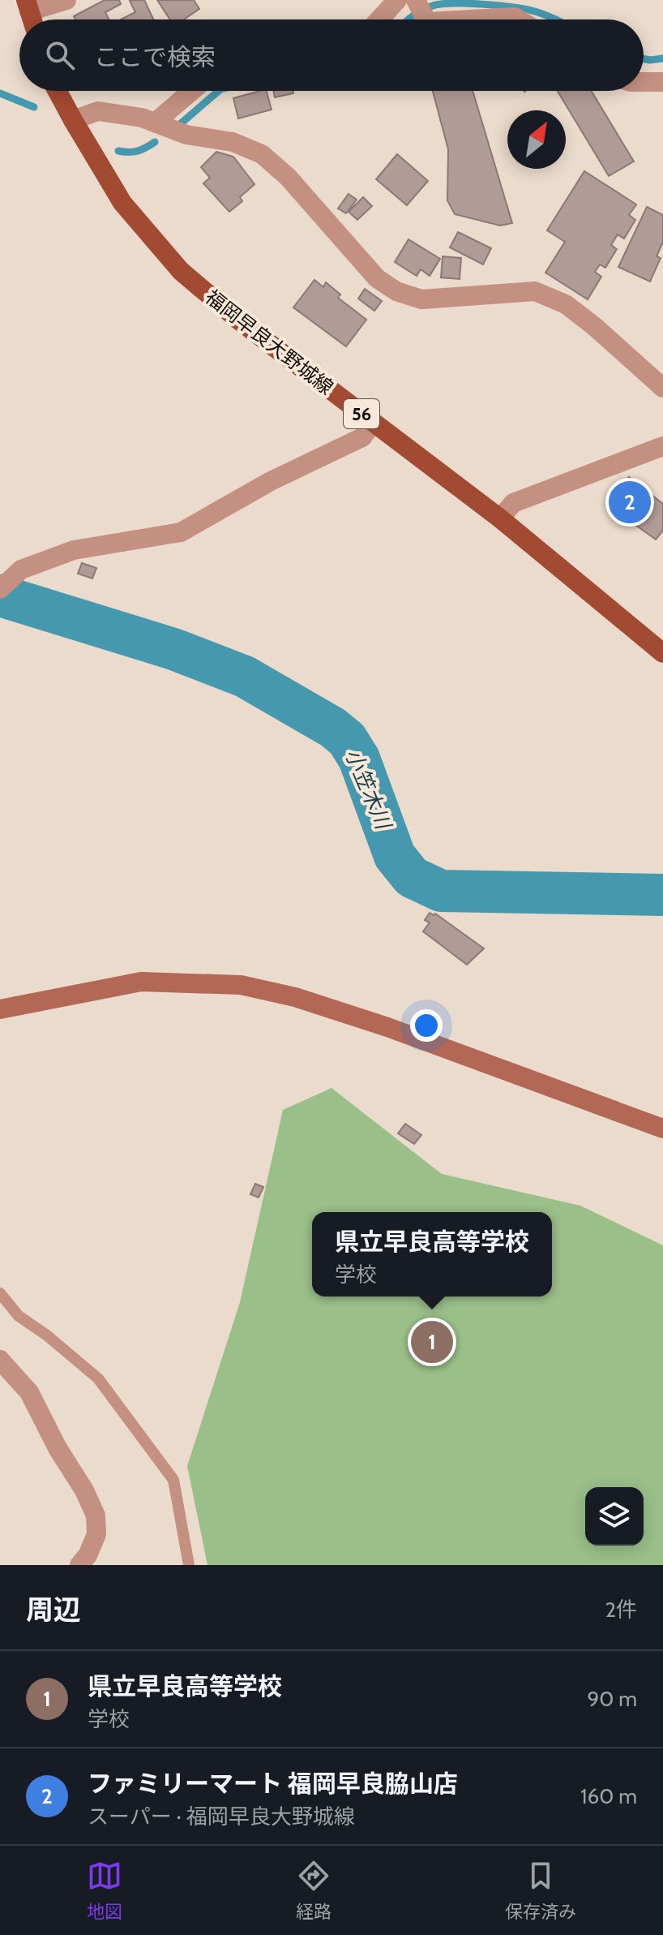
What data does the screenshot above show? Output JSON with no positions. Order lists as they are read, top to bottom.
{
  "streets": {
    "main road": ["福岡早良大野城線", "56"]
  },
  "water": ["小笠木川"],
  "north": "top right",
  "page": {
    "search": "ここで検索",
    "pins": ["2", "1"],
    "popup": ["県立早良高等学校", "学校"],
    "heading": ["周辺", "2件"],
    "list": [
      {
        "mark": "1",
        "name": "県立早良高等学校",
        "note": "学校",
        "value": "90 m"
      },
      {
        "mark": "2",
        "name": "ファミリーマート 福岡早良脇山店",
        "note": "スーパー · 福岡早良大野城線",
        "value": "160 m"
      }
    ],
    "nav": ["地図", "経路", "保存済み"]
  }
}
